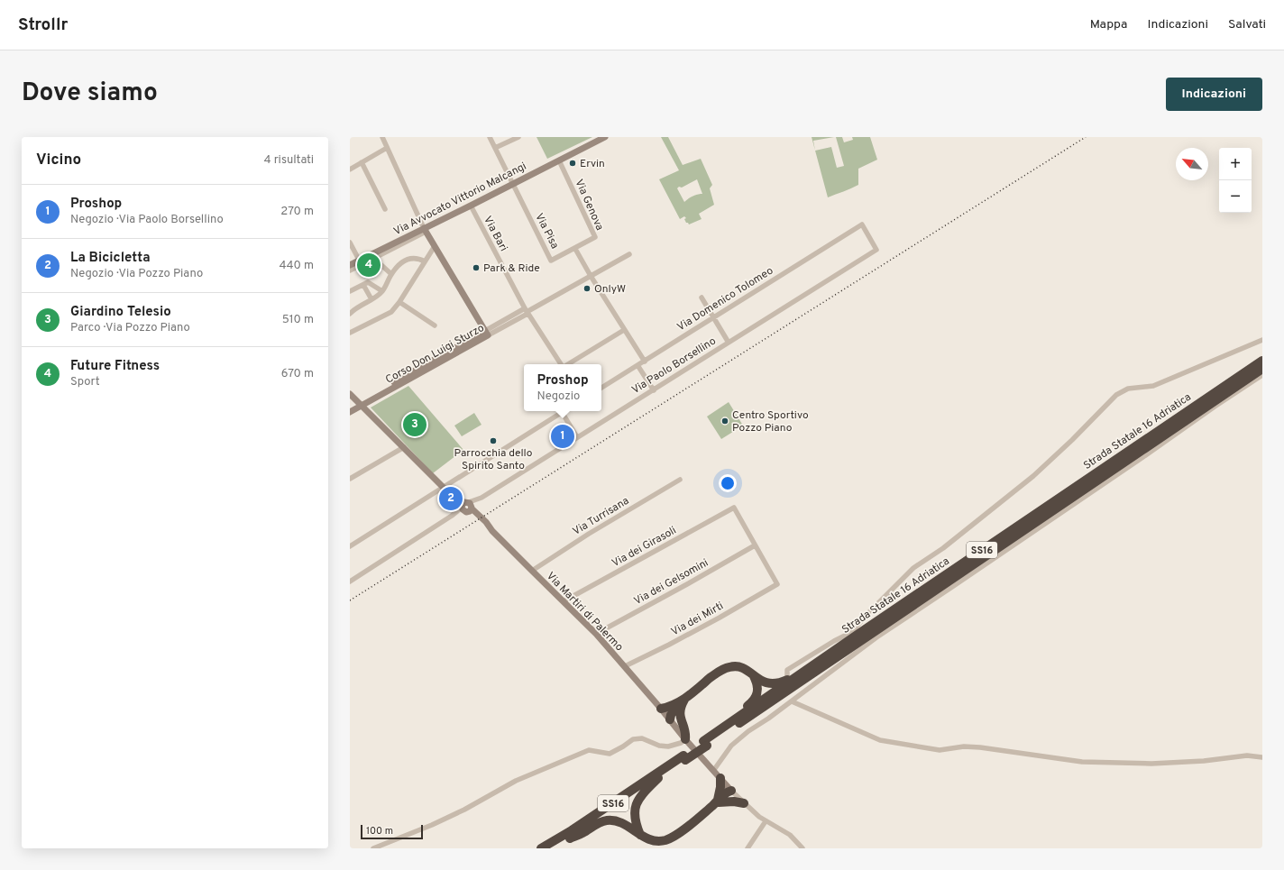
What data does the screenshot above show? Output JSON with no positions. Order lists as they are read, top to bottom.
{
  "streets": {
    "highway": ["Strada Statale 16 Adriatica", "SS16"],
    "street": [
      "Via Avvocato Vittorio Malcangi",
      "Via Genova",
      "Via Pisa",
      "Via Bari",
      "Via Domenico Tolomeo",
      "Corso Don Luigi Sturzo",
      "Via Paolo Borsellino",
      "Via Turrisana",
      "Via dei Girasoli",
      "Via dei Gelsomini",
      "Via Martiri di Palermo",
      "Via dei Mirti"
    ]
  },
  "crossings": [
    ["Via Avvocato Vittorio Malcangi", "Via Genova"],
    ["Via Avvocato Vittorio Malcangi", "Via Pisa"],
    ["Via Avvocato Vittorio Malcangi", "Via Bari"],
    ["Via Genova", "Via Pisa"],
    ["Via Pisa", "Via Domenico Tolomeo"],
    ["Via Pisa", "Corso Don Luigi Sturzo"],
    ["Via Bari", "Corso Don Luigi Sturzo"],
    ["Via Domenico Tolomeo", "Via Paolo Borsellino"],
    ["Corso Don Luigi Sturzo", "Via Martiri di Palermo"],
    ["Via Paolo Borsellino", "Via Martiri di Palermo"],
    ["Strada Statale 16 Adriatica", "SS16"],
    ["Via Turrisana", "Via Martiri di Palermo"],
    ["Via dei Girasoli", "Via dei Gelsomini"],
    ["Via dei Girasoli", "Via Martiri di Palermo"],
    ["Via dei Girasoli", "Via dei Mirti"],
    ["SS16", "Via Martiri di Palermo"],
    ["Via dei Gelsomini", "Via Martiri di Palermo"],
    ["Via dei Gelsomini", "Via dei Mirti"],
    ["Via Martiri di Palermo", "Via dei Mirti"]
  ],
  "places": [
    "Ervin",
    "Park & Ride",
    "OnlyW",
    "Centro Sportivo Pozzo Piano",
    "Parrocchia dello Spirito Santo"
  ],
  "scale_bar": "100 m",
  "north": "top left",
  "page": {
    "header": "Strollr",
    "nav": ["Mappa", "Indicazioni", "Salvati"],
    "title": "Dove siamo",
    "buttons": "Indicazioni",
    "heading": ["Vicino", "4 risultati"],
    "map_buttons": ["+", "−"],
    "list": [
      {
        "mark": "1",
        "name": "Proshop",
        "note": "Negozio · Via Paolo Borsellino",
        "value": "270 m"
      },
      {
        "mark": "2",
        "name": "La Bicicletta",
        "note": "Negozio · Via Pozzo Piano",
        "value": "440 m"
      },
      {
        "mark": "3",
        "name": "Giardino Telesio",
        "note": "Parco · Via Pozzo Piano",
        "value": "510 m"
      },
      {
        "mark": "4",
        "name": "Future Fitness",
        "note": "Sport",
        "value": "670 m"
      }
    ],
    "pins": [
      "4",
      "3",
      "1",
      "2"
    ],
    "popup": ["Proshop", "Negozio"],
    "scale": "100 m"
  }
}
